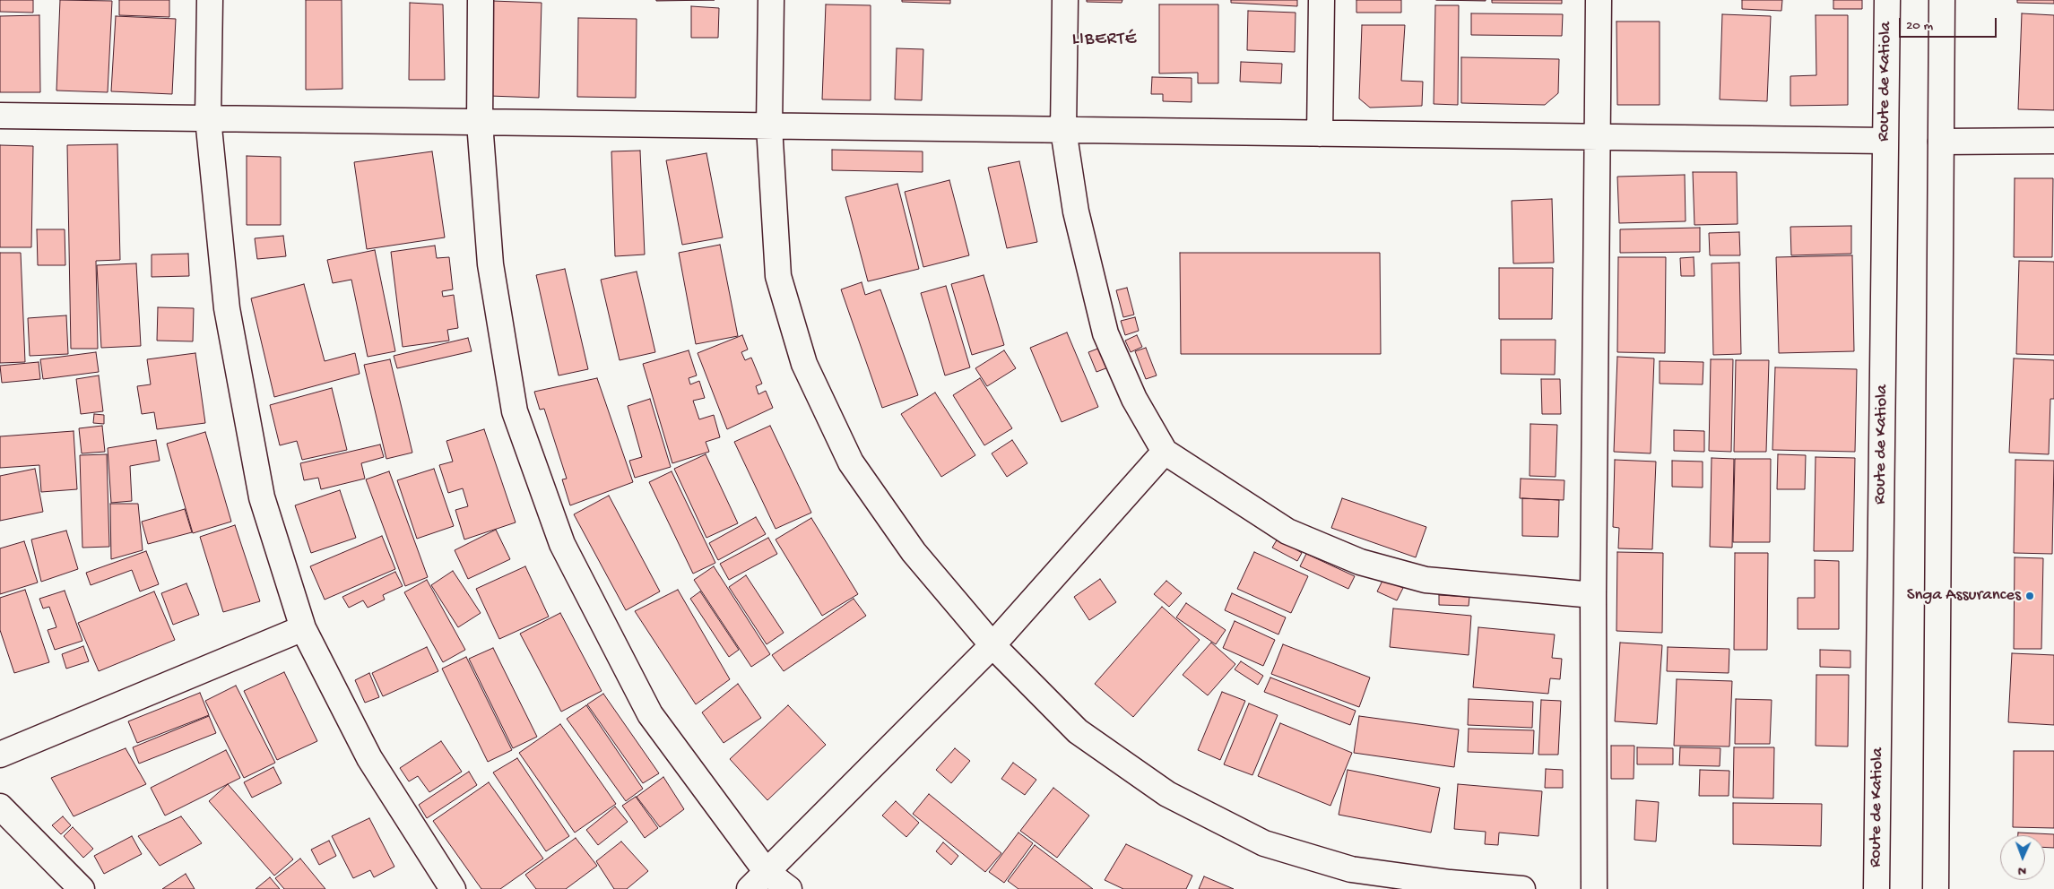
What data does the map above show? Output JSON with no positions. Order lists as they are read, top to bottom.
{
  "streets": {
    "main road": ["Route de Katiola"]
  },
  "districts": ["LIBERTÉ"],
  "places": ["Snga Assurances"],
  "scale_bar": "20 m",
  "north": "bottom"
}
